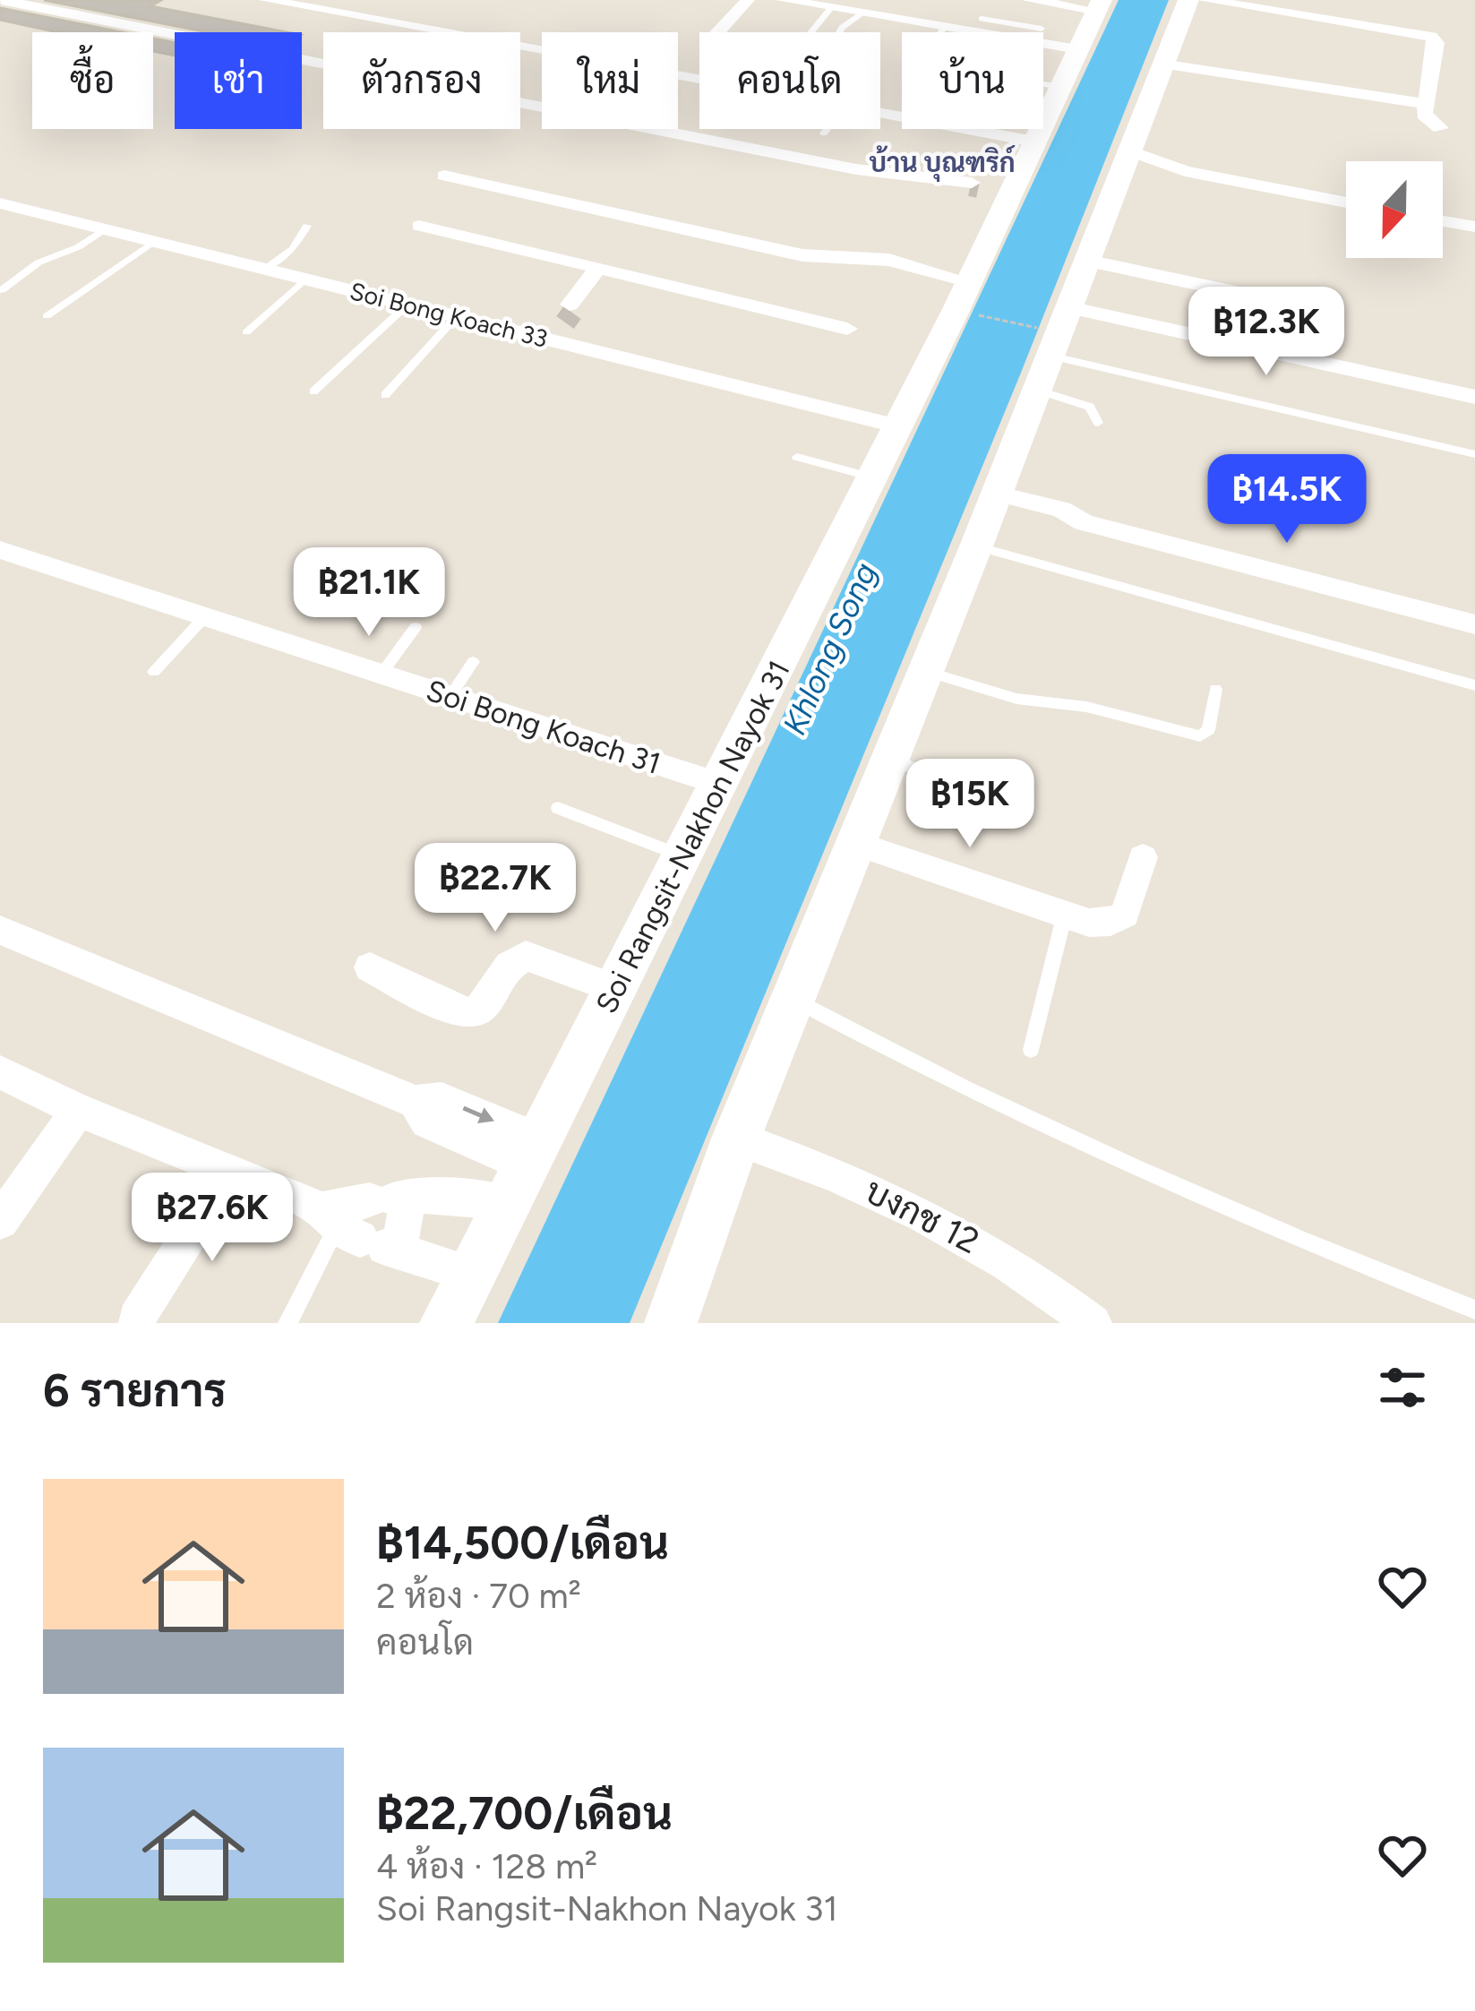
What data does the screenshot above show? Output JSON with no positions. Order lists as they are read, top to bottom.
{
  "streets": {
    "street": [
      "Soi Bong Koach 33",
      "Soi Bong Koach 31",
      "Soi Rangsit-Nakhon Nayok 31",
      "บงกช 12"
    ]
  },
  "crossings": [
    ["Soi Bong Koach 33", "Soi Rangsit-Nakhon Nayok 31"],
    ["Soi Bong Koach 31", "Soi Rangsit-Nakhon Nayok 31"]
  ],
  "districts": ["บ้าน บุณฑริก์"],
  "water": ["Khlong Song"],
  "north": "bottom",
  "page": {
    "chip": [
      "ซื้อ",
      "เช่า",
      "ตัวกรอง",
      "ใหม่",
      "คอนโด",
      "บ้าน"
    ],
    "price": [
      "฿12.3K",
      "฿14.5K",
      "฿21.1K",
      "฿15K",
      "฿22.7K",
      "฿27.6K"
    ],
    "heading": "6 รายการ",
    "list": [
      {
        "name": "฿14,500/เดือน",
        "note": "2 ห้อง · 70 m² · คอนโด"
      },
      {
        "name": "฿22,700/เดือน",
        "note": "4 ห้อง · 128 m² · Soi Rangsit-Nakhon Nayok 31"
      }
    ]
  }
}
